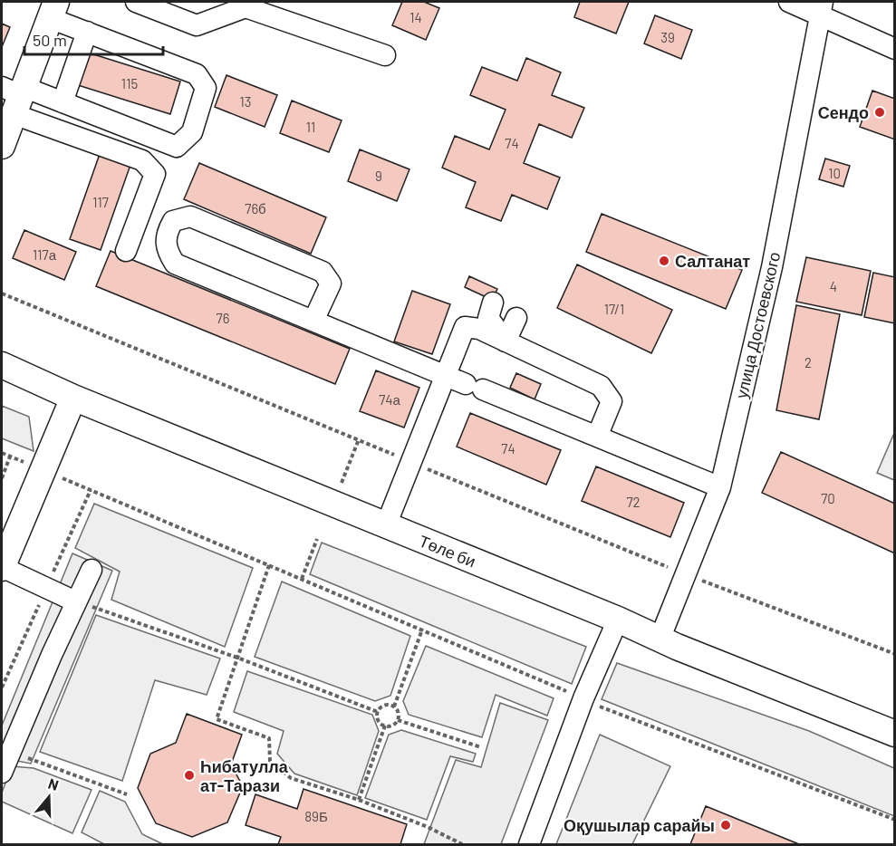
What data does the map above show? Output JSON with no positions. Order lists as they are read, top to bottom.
{
  "streets": {
    "main road": ["Төле би"],
    "street": ["улица Достоевского"]
  },
  "crossings": [
    ["улица Достоевского", "Төле би"]
  ],
  "places": [
    "Сендо",
    "Салтанат",
    "Һибатулла ат-Тарази",
    "Оқушылар сарайы"
  ],
  "house_numbers": [
    "14",
    "39",
    "115",
    "13",
    "11",
    "74",
    "10",
    "9",
    "117",
    "76б",
    "117а",
    "4",
    "17/1",
    "76",
    "2",
    "74а",
    "74",
    "70",
    "72",
    "89Б"
  ],
  "scale_bar": "50 m",
  "north": "top"
}
